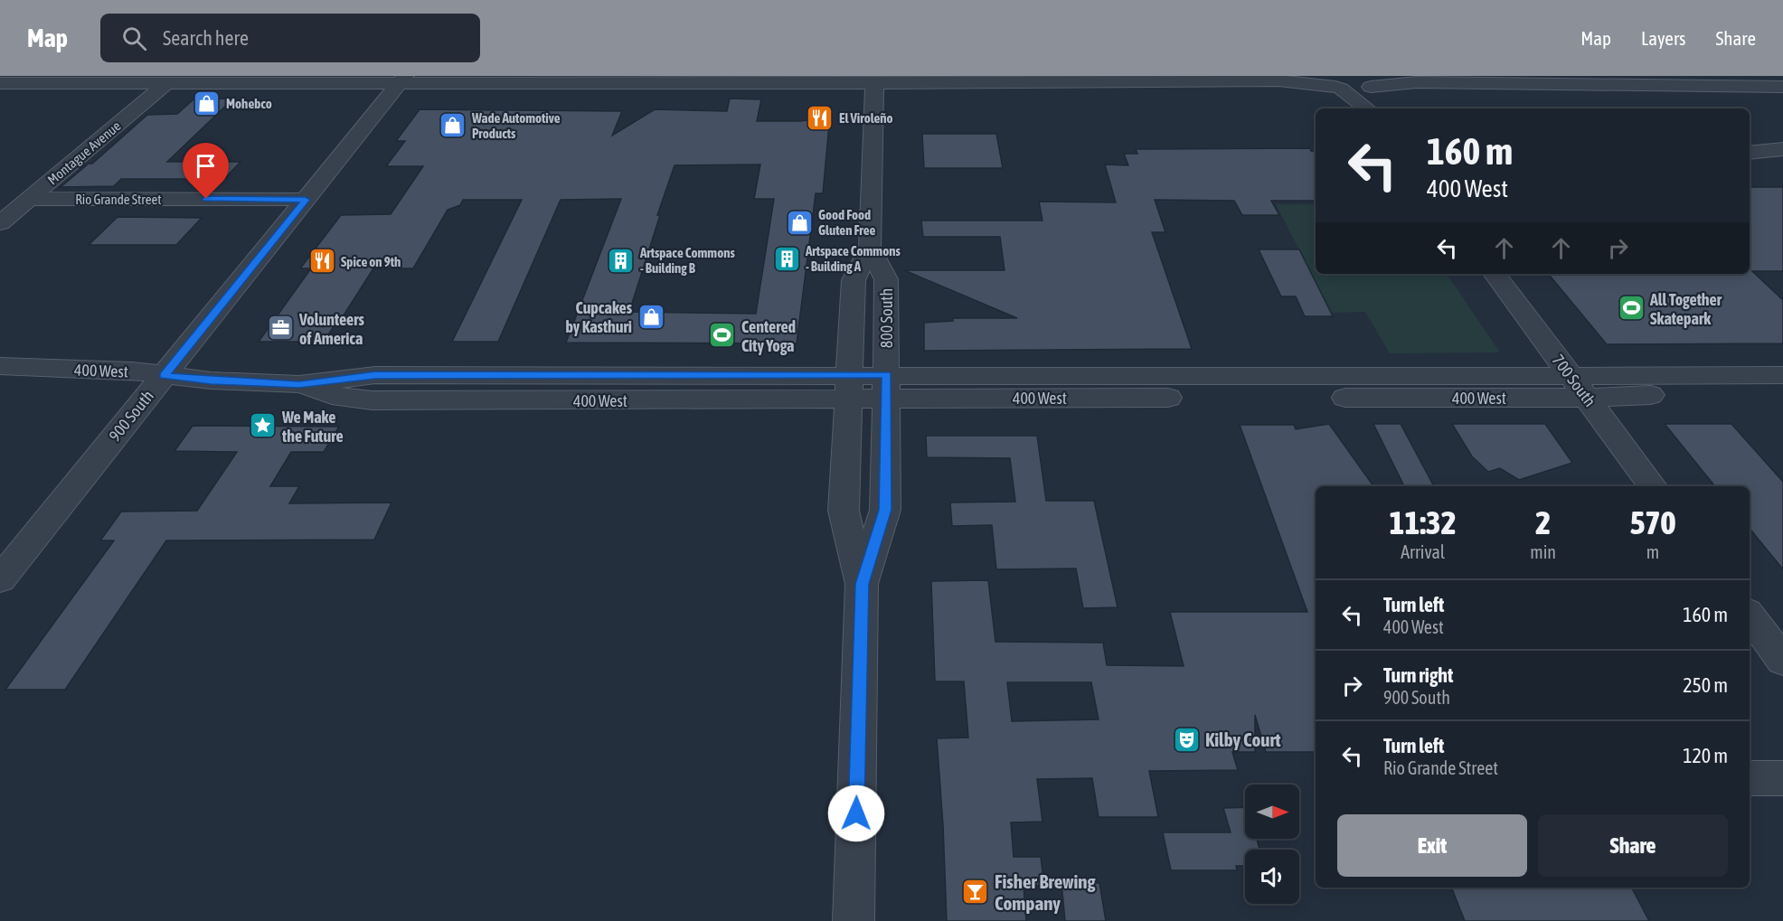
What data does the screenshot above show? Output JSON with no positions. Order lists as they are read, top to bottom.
{
  "streets": {
    "street": [
      "Montague Avenue",
      "Rio Grande Street",
      "800 South",
      "400 West",
      "700 South",
      "900 South"
    ]
  },
  "crossings": [
    ["Montague Avenue", "Rio Grande Street"],
    ["Rio Grande Street", "900 South"],
    ["800 South", "400 West"],
    ["400 West", "700 South"],
    ["400 West", "900 South"]
  ],
  "places": {
    "shop": [
      "Mohebco",
      "Wade Automotive Products",
      "Good Food Gluten Free",
      "Cupcakes by Kasthuri"
    ],
    "restaurant": ["El Viroleño", "Spice on 9th"],
    "building": ["Artspace Commons - Building A", "Artspace Commons - Building B"],
    "sports": ["All Together Skatepark", "Centered City Yoga"],
    "office": ["Volunteers of America"],
    "place": ["We Make the Future"],
    "theatre": ["Kilby Court"],
    "bar": ["Fisher Brewing Company"]
  },
  "north": "right",
  "page": {
    "header": "Map",
    "search": "Search here",
    "nav": ["Map", "Layers", "Share"],
    "turn": ["160 m", "400 West"],
    "eta": [
      "11:32",
      "Arrival",
      "2",
      "min",
      "570",
      "m"
    ],
    "list": [
      {
        "name": "Turn left",
        "note": "400 West",
        "value": "160 m"
      },
      {
        "name": "Turn right",
        "note": "900 South",
        "value": "250 m"
      },
      {
        "name": "Turn left",
        "note": "Rio Grande Street",
        "value": "120 m"
      }
    ],
    "buttons": ["Exit", "Share"]
  }
}
